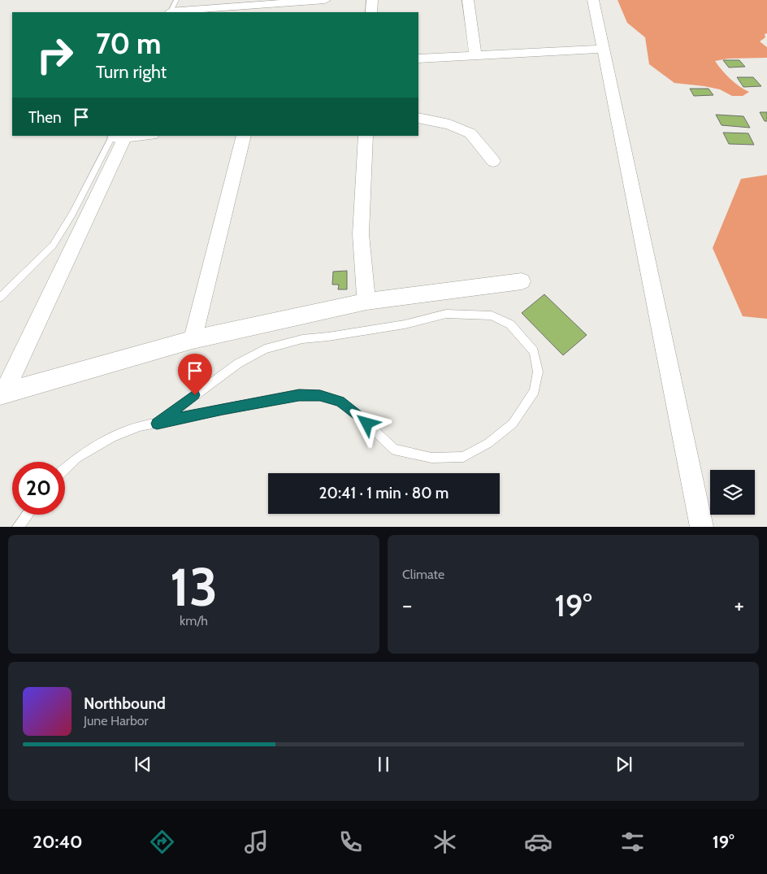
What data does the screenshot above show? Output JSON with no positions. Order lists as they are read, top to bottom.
{
  "page": {
    "turn": ["70 m", "Turn right"],
    "then": "Then",
    "limit": "20",
    "trip": "20:41 · 1 min · 80 m",
    "tile": [
      ["13", "km/h"],
      "Climate"
    ],
    "heat": ["−", "19°", "+"],
    "song": ["Northbound", "June Harbor"],
    "tabs": ["20:40", "19°"]
  }
}
